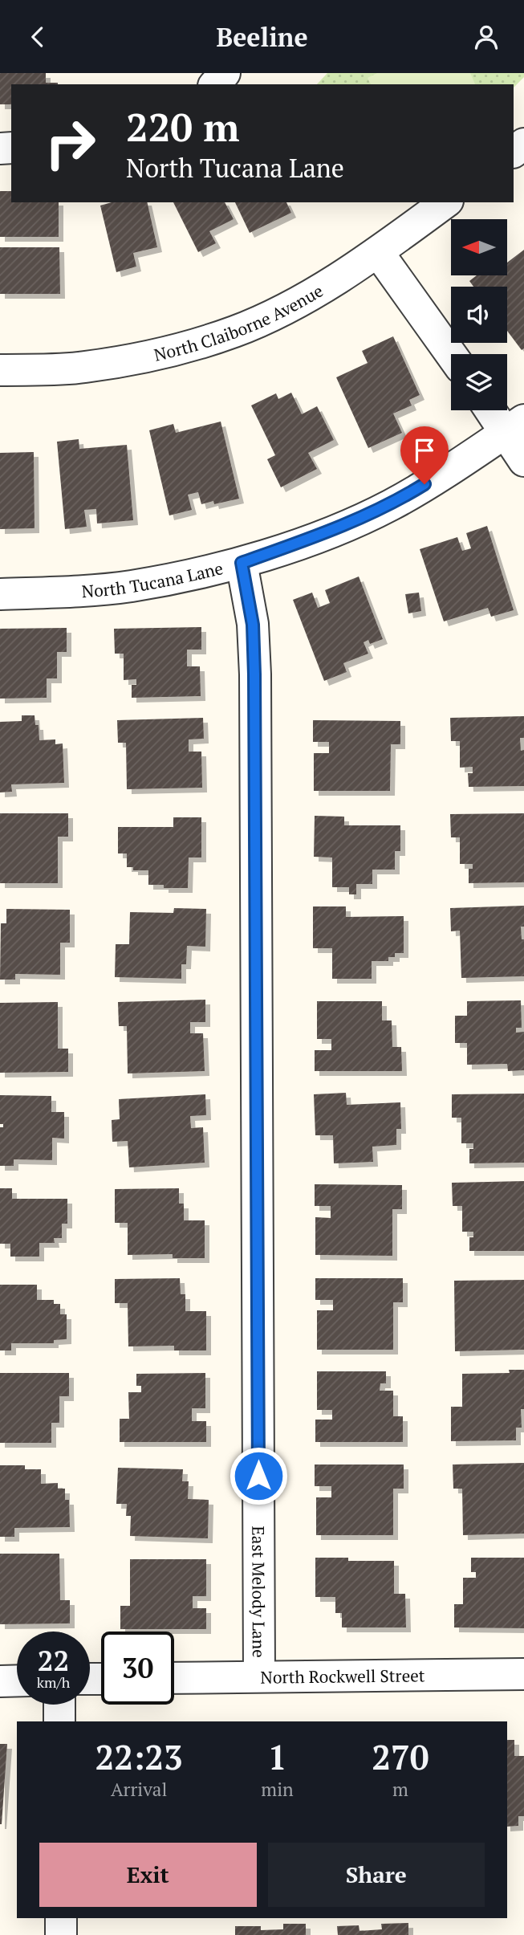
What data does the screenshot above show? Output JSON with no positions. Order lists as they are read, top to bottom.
{
  "streets": {
    "street": [
      "North Claiborne Avenue",
      "North Tucana Lane",
      "East Melody Lane",
      "North Rockwell Street"
    ]
  },
  "crossings": [
    ["North Tucana Lane", "East Melody Lane"],
    ["East Melody Lane", "North Rockwell Street"]
  ],
  "north": "left",
  "page": {
    "header": "Beeline",
    "turn": ["220 m", "North Tucana Lane"],
    "speed": "22 km/h",
    "limit": "30",
    "eta": [
      "22:23",
      "Arrival",
      "1",
      "min",
      "270",
      "m"
    ],
    "buttons": ["Exit", "Share"]
  }
}
